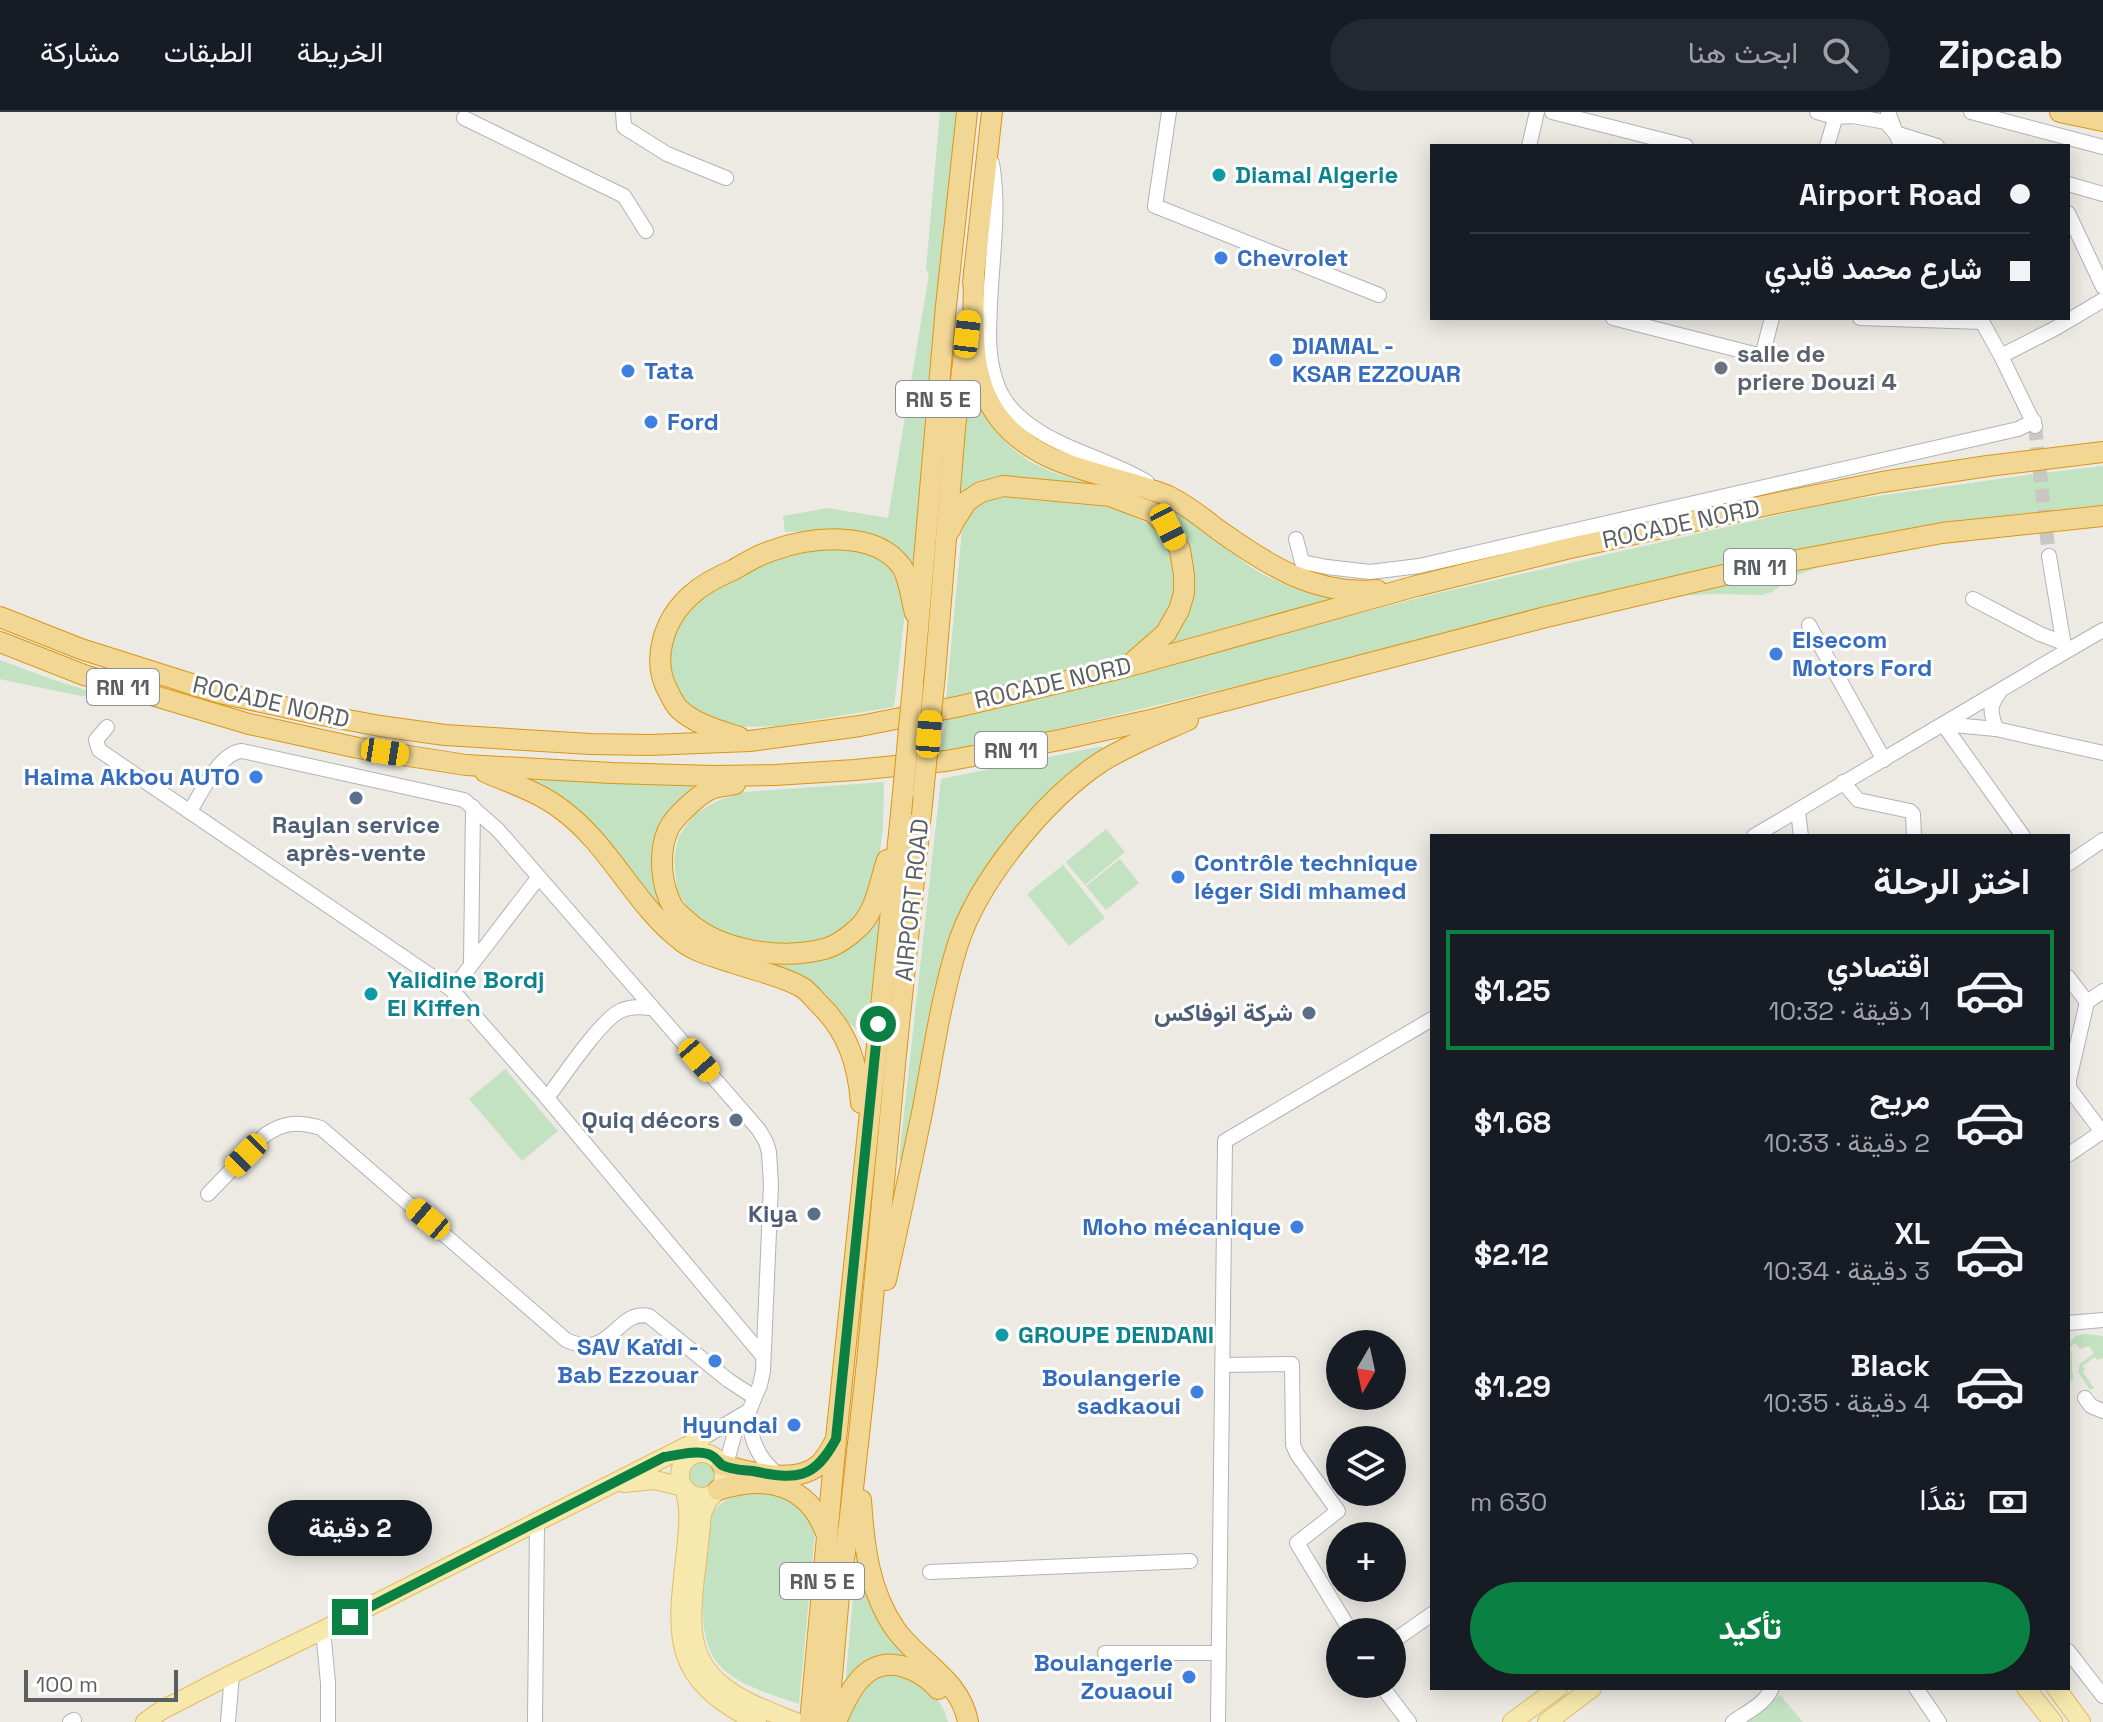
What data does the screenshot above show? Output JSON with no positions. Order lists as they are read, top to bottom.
{
  "streets": {
    "highway": [
      "RN 5 E",
      "ROCADE NORD",
      "RN 11",
      "AIRPORT ROAD"
    ]
  },
  "crossings": [
    ["RN 5 E", "AIRPORT ROAD"]
  ],
  "places": [
    "Diamal Algerie",
    "Chevrolet",
    "DIAMAL - KSAR EZZOUAR",
    "salle de priere Douzi 4",
    "Tata",
    "Ford",
    "Elsecom Motors Ford",
    "Haima Akbou AUTO",
    "Raylan service après-vente",
    "Contrôle technique léger Sidi mhamed",
    "Yalidine Bordj El Kiffen",
    "شركة انوفاكس",
    "Quiq décors",
    "Kiya",
    "Moho mécanique",
    "GROUPE DENDANI",
    "SAV Kaïdi - Bab Ezzouar",
    "Boulangerie sadkaoui",
    "Hyundai",
    "Boulangerie Zouaoui"
  ],
  "scale_bar": "100 m",
  "north": "bottom",
  "page": {
    "header": "Zipcab",
    "search": "ابحث هنا",
    "nav": ["الخريطة", "الطبقات", "مشاركة"],
    "banner": ["Airport Road", "شارع محمد قايدي"],
    "heading": "اختر الرحلة",
    "list": [
      {
        "name": "اقتصادي",
        "note": "1 دقيقة · 10:32",
        "value": "$1.25"
      },
      {
        "name": "مريح",
        "note": "2 دقيقة · 10:33",
        "value": "$1.68"
      },
      {
        "name": "XL",
        "note": "3 دقيقة · 10:34",
        "value": "$2.12"
      },
      {
        "name": "Black",
        "note": "4 دقيقة · 10:35",
        "value": "$1.29"
      }
    ],
    "map_buttons": ["+", "−"],
    "pay": ["نقدًا", "630 m"],
    "bubble": "2 دقيقة",
    "buttons": "تأكيد",
    "scale": "100 m"
  }
}
